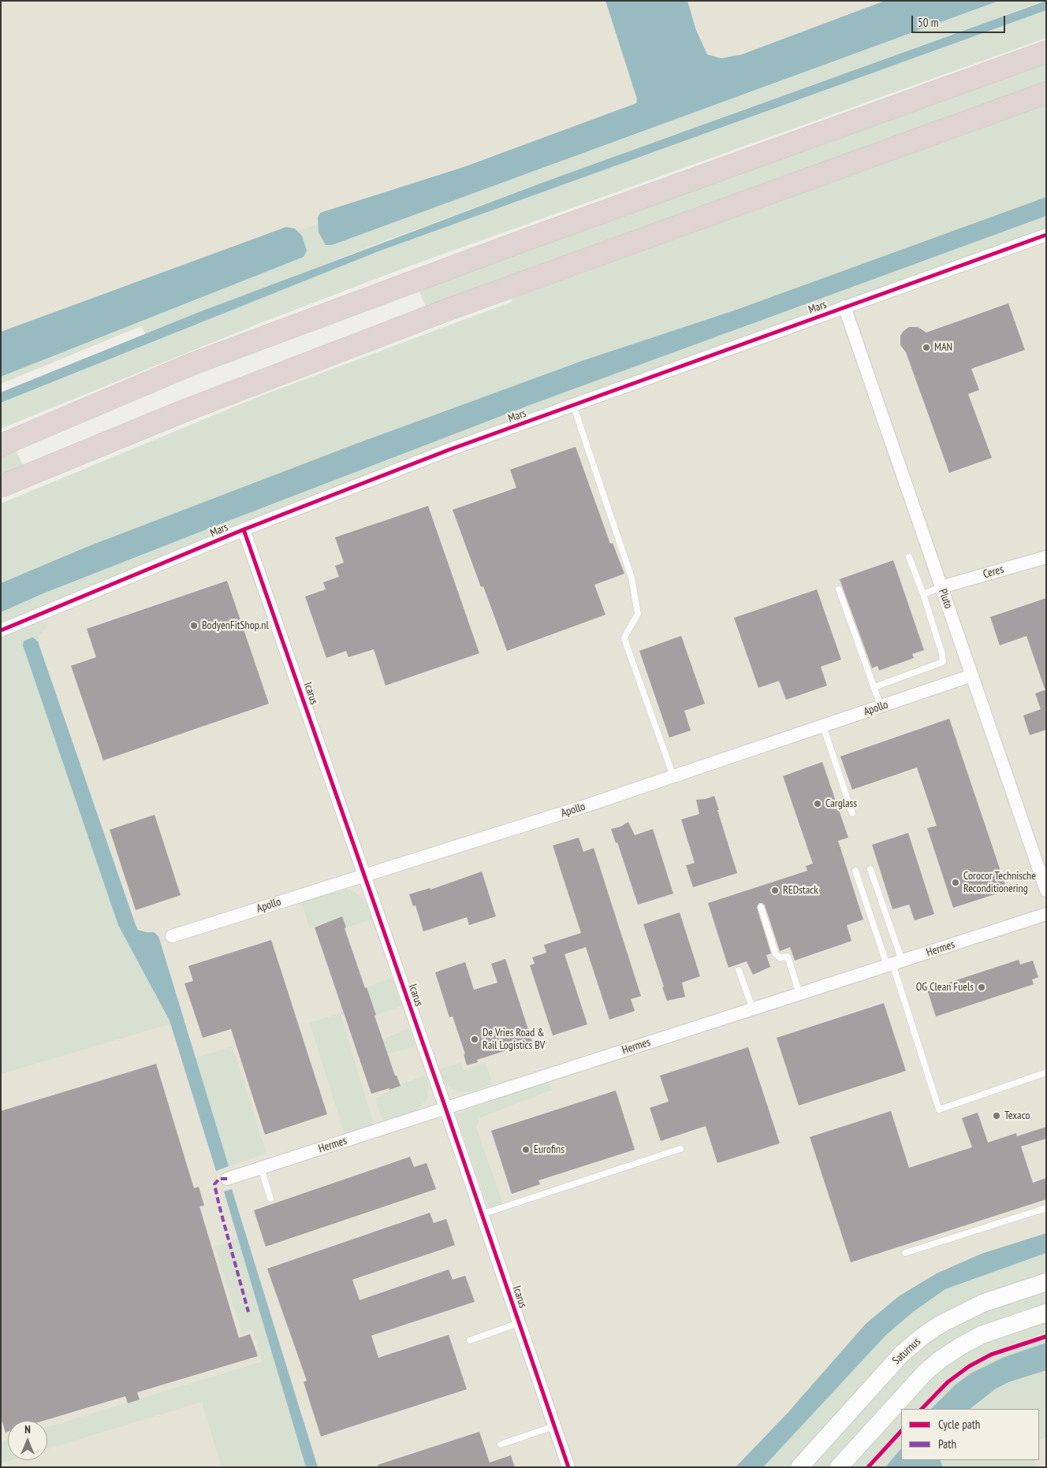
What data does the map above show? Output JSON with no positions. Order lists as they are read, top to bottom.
{
  "streets": {
    "main road": ["Saturnus"],
    "street": [
      "Mars",
      "Ceres",
      "Pluto",
      "Icarus",
      "Apollo",
      "Hermes"
    ]
  },
  "crossings": [
    ["Mars", "Pluto"],
    ["Mars", "Icarus"],
    ["Ceres", "Pluto"],
    ["Pluto", "Apollo"],
    ["Icarus", "Apollo"],
    ["Icarus", "Hermes"]
  ],
  "places": [
    "MAN",
    "BodyenFitShop.nl",
    "Carglass",
    "Corocor Technische Reconditionering",
    "REDstack",
    "OG Clean Fuels",
    "De Vries Road & Rail Logistics BV",
    "Texaco",
    "Eurofins"
  ],
  "legend": ["Cycle path", "Path"],
  "scale_bar": "50 m",
  "north": "top"
}
